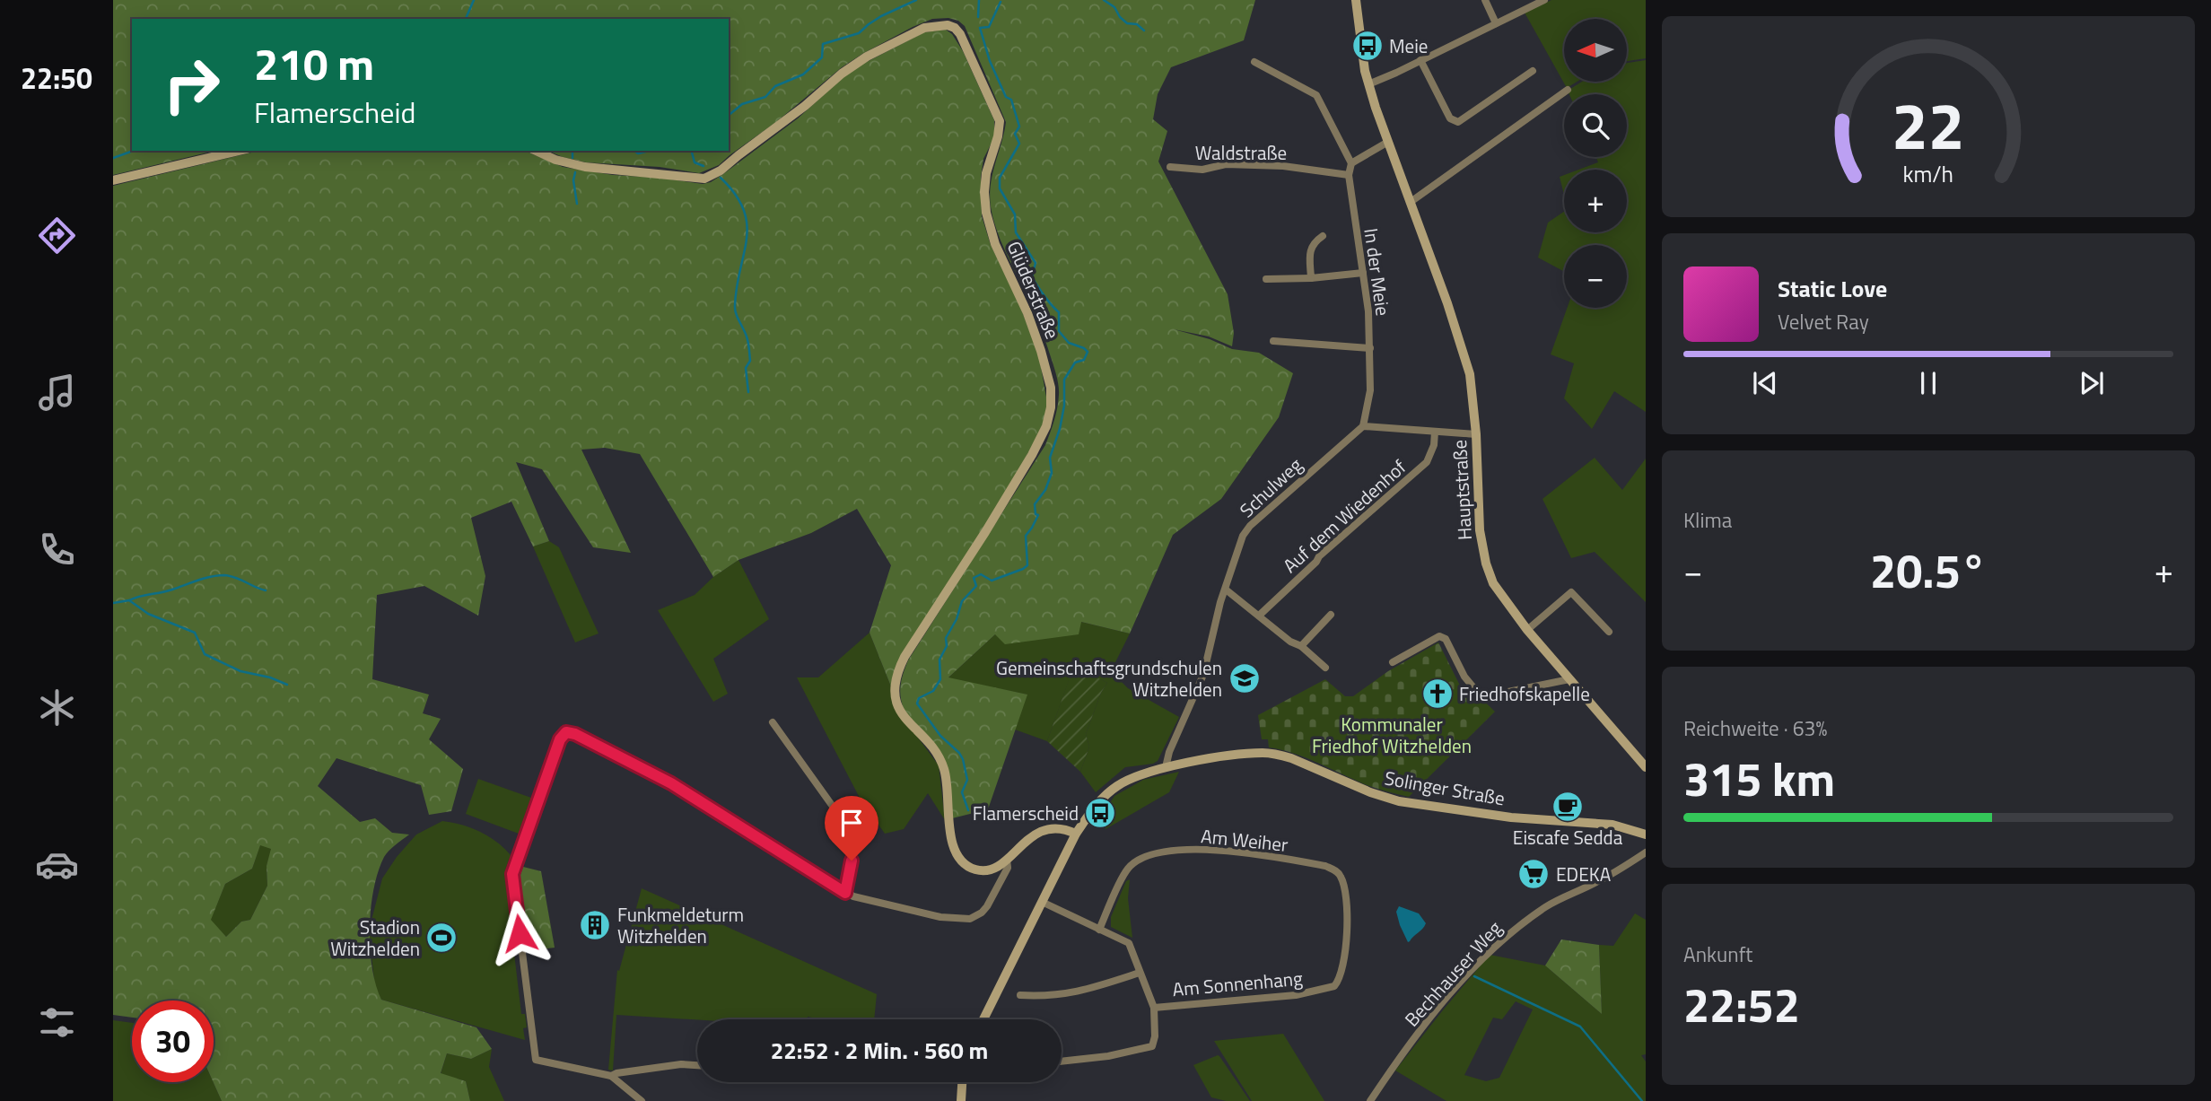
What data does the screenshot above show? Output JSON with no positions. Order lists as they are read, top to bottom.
{
  "streets": {
    "main road": ["Glüderstraße", "Hauptstraße", "Solinger Straße"],
    "street": [
      "Waldstraße",
      "In der Meie",
      "Schulweg",
      "Auf dem Wiedenhof",
      "Am Weiher",
      "Bechhauser Weg",
      "Am Sonnenhang"
    ]
  },
  "crossings": [
    ["Waldstraße", "In der Meie"],
    ["In der Meie", "Schulweg"],
    ["Glüderstraße", "Solinger Straße"],
    ["Schulweg", "Solinger Straße"],
    ["Am Weiher", "Am Sonnenhang"]
  ],
  "parks": ["Kommunaler Friedhof Witzhelden"],
  "places": {
    "bus stop": ["Meie", "Flamerscheid"],
    "school or university": ["Gemeinschaftsgrundschulen Witzhelden"],
    "church": ["Friedhofskapelle"],
    "cafe": ["Eiscafe Sedda"],
    "supermarket": ["EDEKA"],
    "building": ["Funkmeldeturm Witzhelden"],
    "sports": ["Stadion Witzhelden"]
  },
  "north": "left",
  "page": {
    "tabs": "22:50",
    "map_buttons": ["+", "−"],
    "turn": ["210 m", "Flamerscheid"],
    "song": ["Static Love", "Velvet Ray"],
    "tile": [
      "Klima",
      ["Reichweite · 63%", "315 km"],
      ["Ankunft", "22:52"]
    ],
    "heat": ["−", "20.5°", "+"],
    "limit": "30",
    "trip": "22:52 · 2 Min. · 560 m",
    "gauge": ["22", "km/h"]
  }
}
